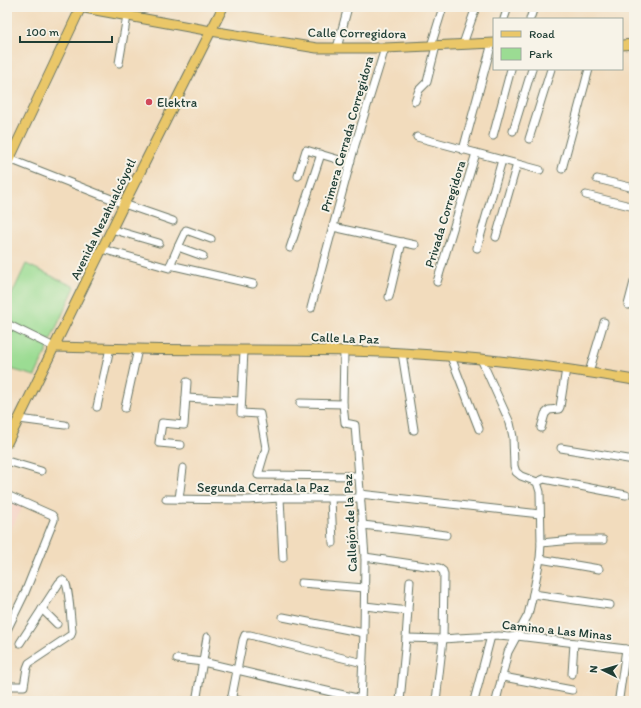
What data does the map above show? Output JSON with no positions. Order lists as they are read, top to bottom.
{
  "streets": {
    "main road": ["Calle Corregidora", "Avenida Nezahualcóyotl", "Calle La Paz"],
    "street": [
      "Primera Cerrada Corregidora",
      "Privada Corregidora",
      "Segunda Cerrada la Paz",
      "Callejón de la Paz",
      "Camino a Las Minas"
    ]
  },
  "crossings": [
    ["Calle Corregidora", "Primera Cerrada Corregidora"],
    ["Calle Corregidora", "Avenida Nezahualcóyotl"],
    ["Avenida Nezahualcóyotl", "Calle La Paz"],
    ["Calle La Paz", "Callejón de la Paz"],
    ["Segunda Cerrada la Paz", "Callejón de la Paz"]
  ],
  "places": ["Elektra"],
  "legend": ["Road", "Park"],
  "scale_bar": "100 m",
  "north": "left"
}
